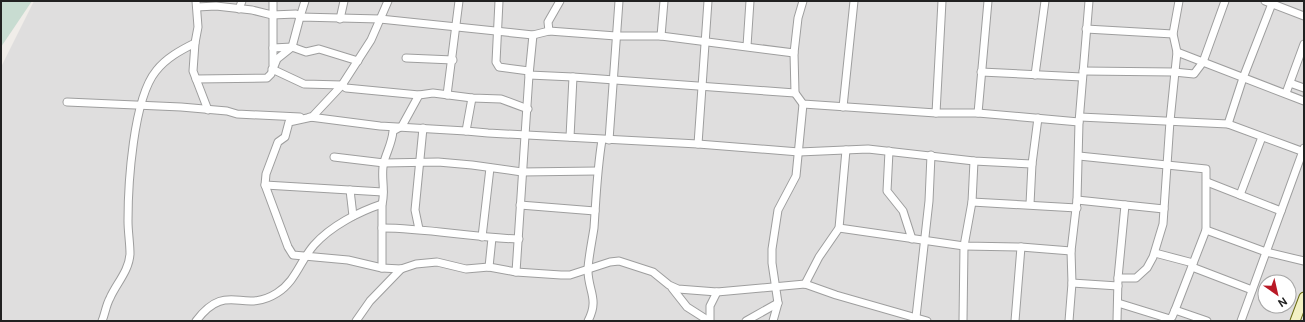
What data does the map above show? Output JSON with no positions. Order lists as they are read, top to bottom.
{
  "north": "bottom right"
}
